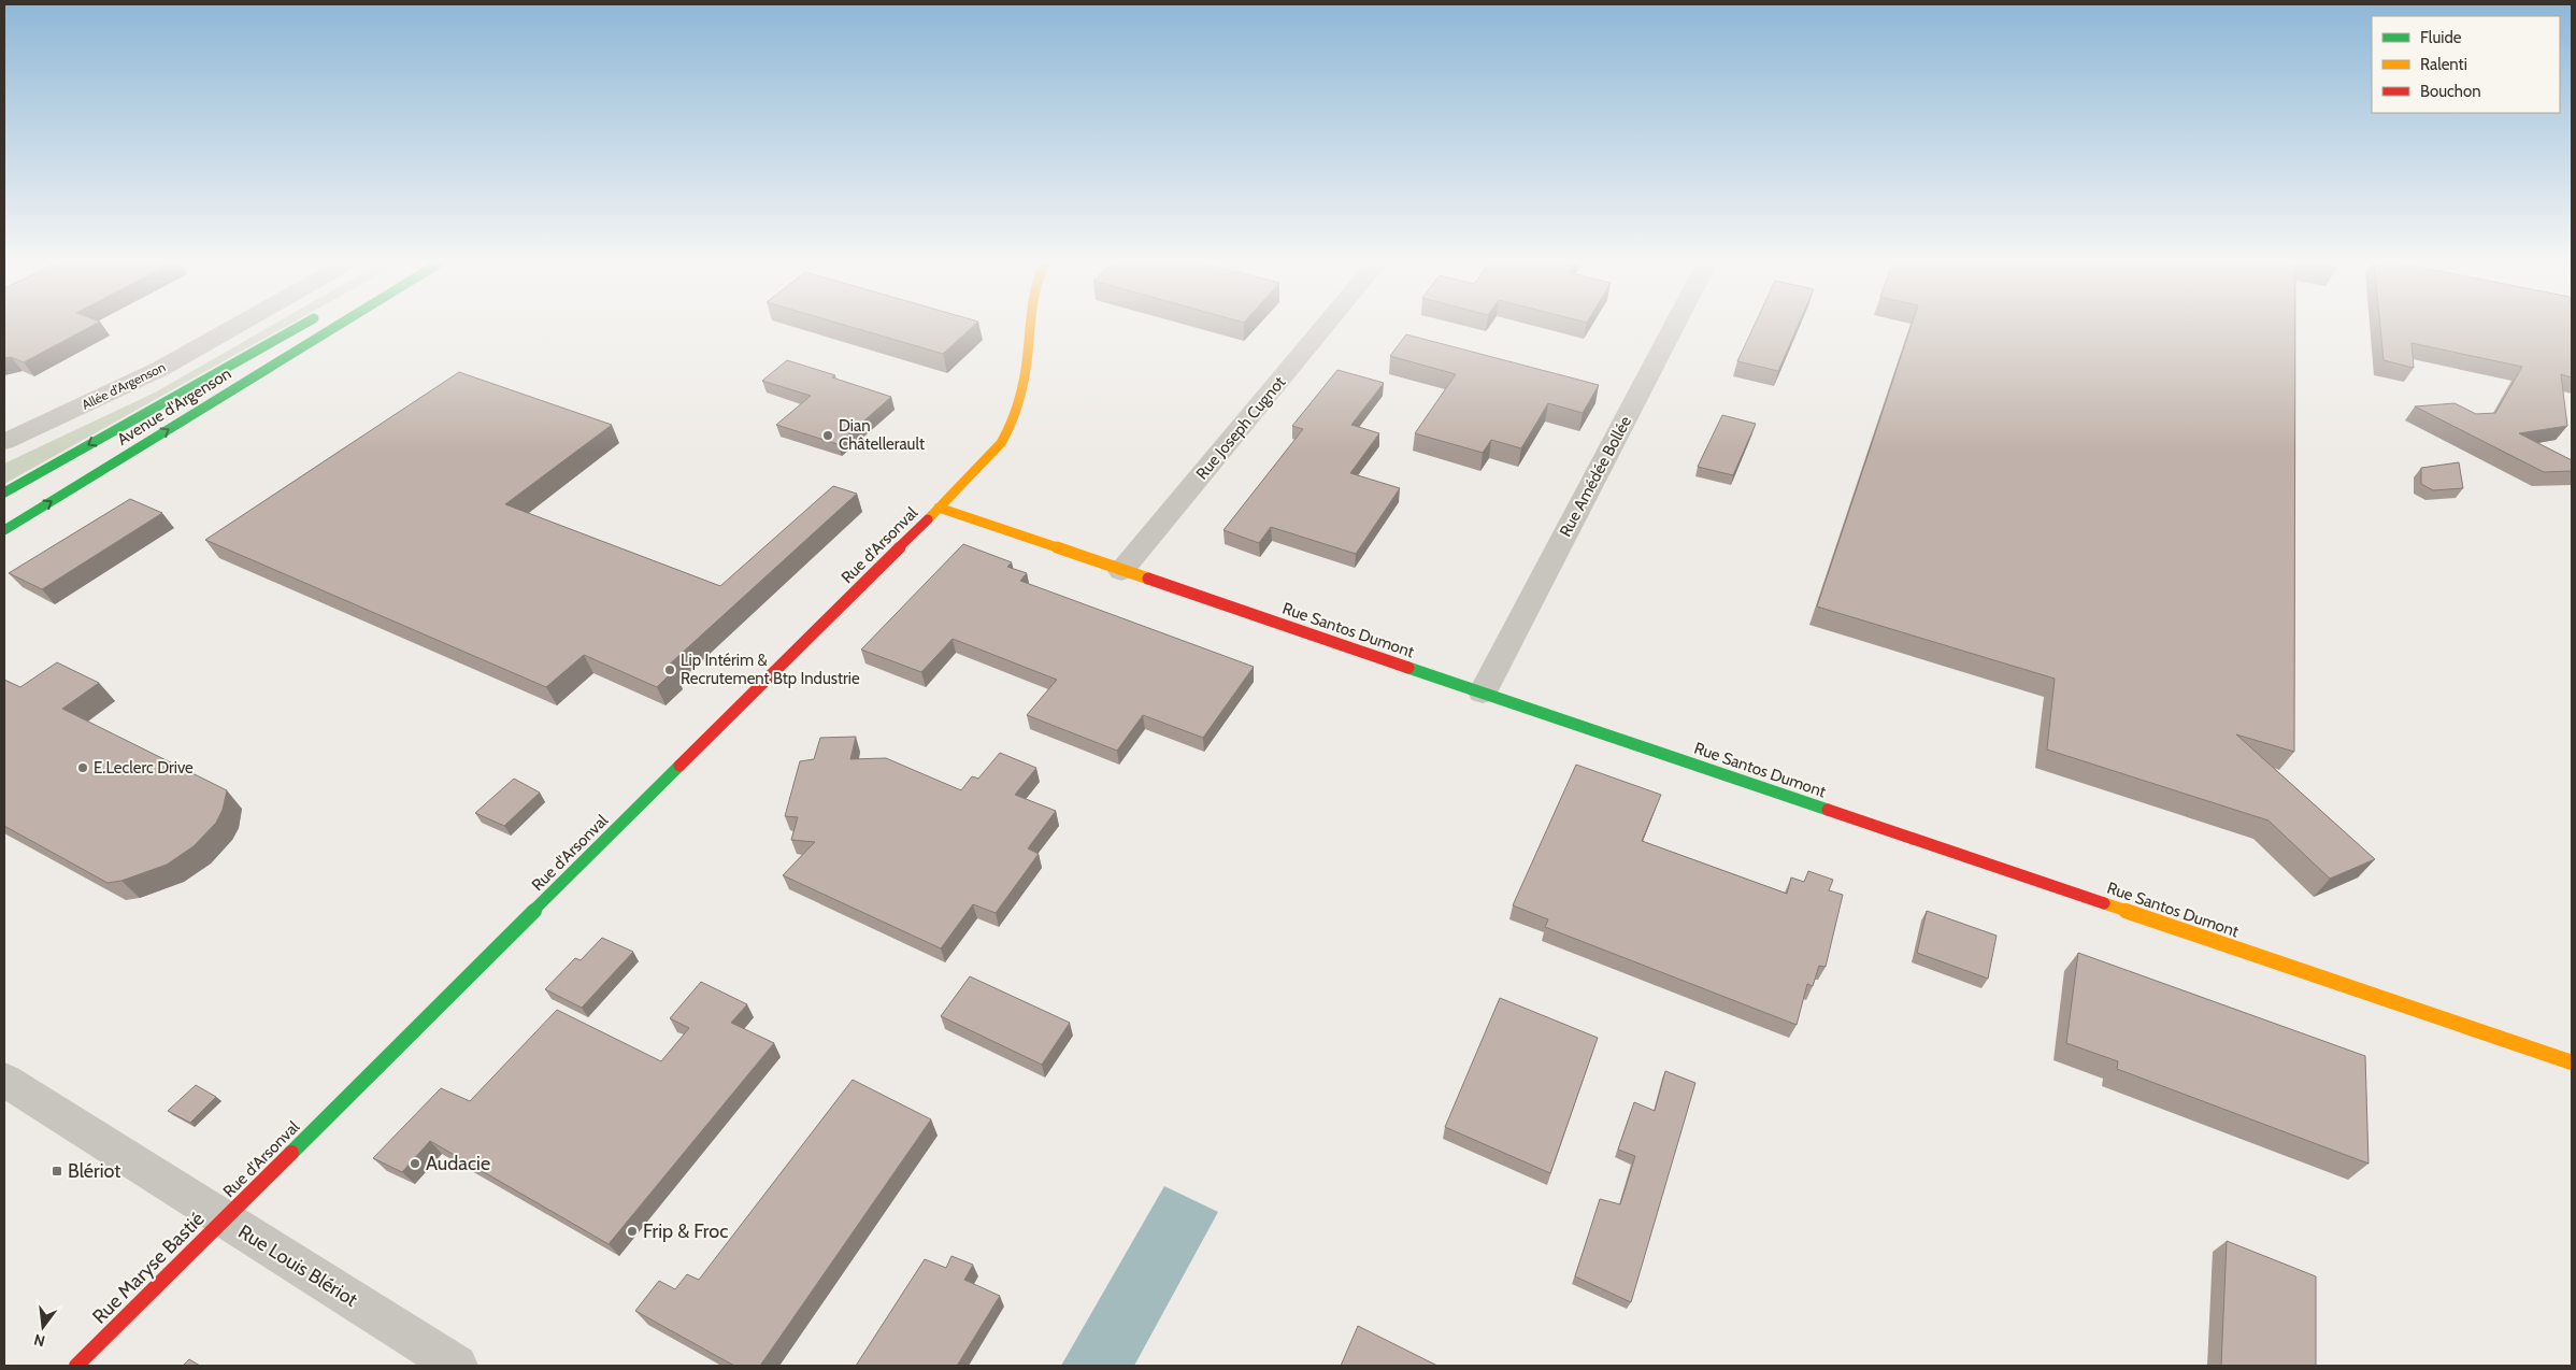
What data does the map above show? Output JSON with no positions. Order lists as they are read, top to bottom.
{
  "streets": {
    "street": [
      "Allée d’Argenson",
      "Avenue d'Argenson",
      "Rue Joseph Cugnot",
      "Rue Amédée Bollée",
      "Rue d'Arsonval",
      "Rue Santos Dumont",
      "Rue Louis Blériot",
      "Rue Maryse Bastié"
    ]
  },
  "crossings": [
    ["Rue Joseph Cugnot", "Rue Santos Dumont"],
    ["Rue Amédée Bollée", "Rue Santos Dumont"],
    ["Rue d'Arsonval", "Rue Santos Dumont"],
    ["Rue d'Arsonval", "Rue Louis Blériot"],
    ["Rue d'Arsonval", "Rue Maryse Bastié"],
    ["Rue Louis Blériot", "Rue Maryse Bastié"]
  ],
  "places": {
    "other": [
      "Dian Châtellerault",
      "Lip Intérim & Recrutement Btp Industrie",
      "E.Leclerc Drive",
      "Audacie",
      "Frip & Froc"
    ],
    "transit": ["Blériot"]
  },
  "legend": ["Fluide", "Ralenti", "Bouchon"],
  "north": "bottom"
}
